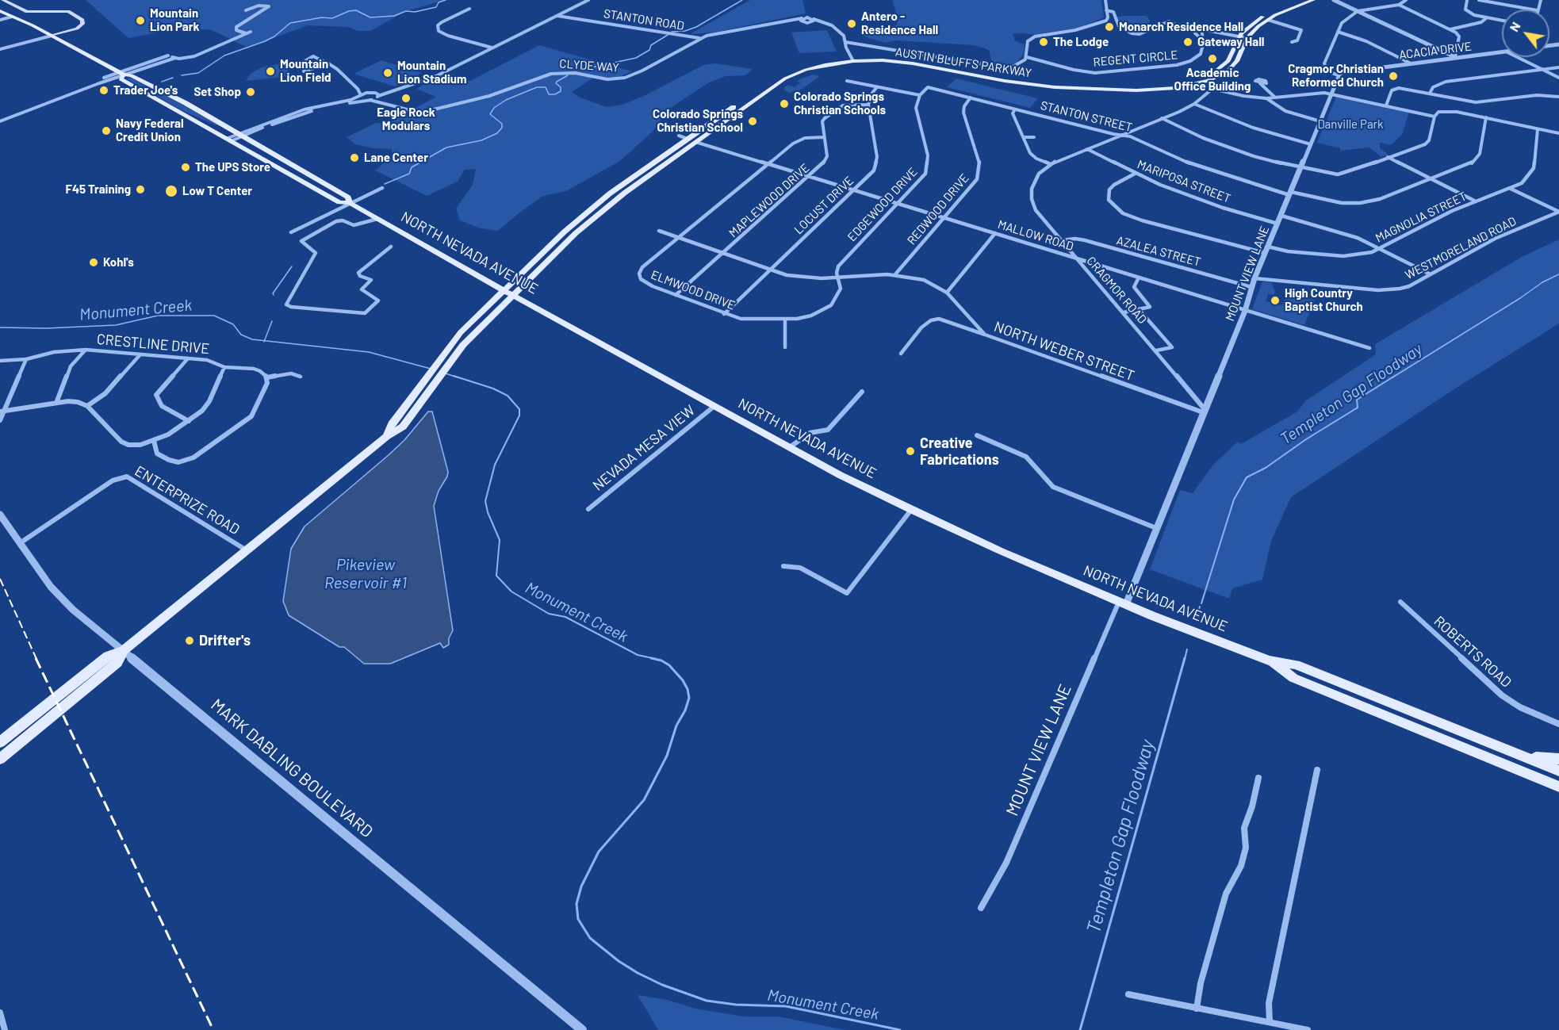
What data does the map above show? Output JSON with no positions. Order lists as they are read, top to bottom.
{
  "streets": {
    "main road": ["AUSTIN BLUFFS PARKWAY", "NORTH NEVADA AVENUE"],
    "street": [
      "STANTON ROAD",
      "ACACIA DRIVE",
      "REGENT CIRCLE",
      "CLYDE WAY",
      "STANTON STREET",
      "MARIPOSA STREET",
      "MAPLEWOOD DRIVE",
      "EDGEWOOD DRIVE",
      "LOCUST DRIVE",
      "REDWOOD DRIVE",
      "MAGNOLIA STREET",
      "MALLOW ROAD",
      "WESTMORELAND ROAD",
      "AZALEA STREET",
      "MOUNT VIEW LANE",
      "ELMWOOD DRIVE",
      "CRAGMOR ROAD",
      "CRESTLINE DRIVE",
      "NORTH WEBER STREET",
      "NEVADA MESA VIEW",
      "ENTERPRIZE ROAD",
      "ROBERTS ROAD",
      "MARK DABLING BOULEVARD"
    ]
  },
  "crossings": [
    ["STANTON ROAD", "CLYDE WAY"],
    ["ACACIA DRIVE", "MOUNT VIEW LANE"],
    ["REGENT CIRCLE", "AUSTIN BLUFFS PARKWAY"],
    ["AUSTIN BLUFFS PARKWAY", "CLYDE WAY"],
    ["AUSTIN BLUFFS PARKWAY", "MALLOW ROAD"],
    ["AUSTIN BLUFFS PARKWAY", "NORTH NEVADA AVENUE"],
    ["STANTON STREET", "EDGEWOOD DRIVE"],
    ["STANTON STREET", "REDWOOD DRIVE"],
    ["STANTON STREET", "MOUNT VIEW LANE"],
    ["STANTON STREET", "CRAGMOR ROAD"],
    ["MARIPOSA STREET", "MOUNT VIEW LANE"],
    ["MARIPOSA STREET", "CRAGMOR ROAD"],
    ["MAPLEWOOD DRIVE", "LOCUST DRIVE"],
    ["MAPLEWOOD DRIVE", "MALLOW ROAD"],
    ["MAPLEWOOD DRIVE", "ELMWOOD DRIVE"],
    ["MAPLEWOOD DRIVE", "NORTH WEBER STREET"],
    ["EDGEWOOD DRIVE", "MALLOW ROAD"],
    ["EDGEWOOD DRIVE", "ELMWOOD DRIVE"],
    ["EDGEWOOD DRIVE", "NORTH WEBER STREET"],
    ["LOCUST DRIVE", "MALLOW ROAD"],
    ["LOCUST DRIVE", "ELMWOOD DRIVE"],
    ["LOCUST DRIVE", "NORTH WEBER STREET"],
    ["REDWOOD DRIVE", "MALLOW ROAD"],
    ["REDWOOD DRIVE", "NORTH WEBER STREET"],
    ["MAGNOLIA STREET", "MOUNT VIEW LANE"],
    ["MALLOW ROAD", "MOUNT VIEW LANE"],
    ["MALLOW ROAD", "ELMWOOD DRIVE"],
    ["MALLOW ROAD", "CRAGMOR ROAD"],
    ["WESTMORELAND ROAD", "MOUNT VIEW LANE"],
    ["AZALEA STREET", "MOUNT VIEW LANE"],
    ["AZALEA STREET", "CRAGMOR ROAD"],
    ["NORTH NEVADA AVENUE", "MOUNT VIEW LANE"],
    ["NORTH NEVADA AVENUE", "NEVADA MESA VIEW"],
    ["MOUNT VIEW LANE", "CRAGMOR ROAD"],
    ["MOUNT VIEW LANE", "NORTH WEBER STREET"],
    ["ELMWOOD DRIVE", "NORTH WEBER STREET"],
    ["CRAGMOR ROAD", "NORTH WEBER STREET"],
    ["ENTERPRIZE ROAD", "MARK DABLING BOULEVARD"]
  ],
  "water": ["Monument Creek", "Templeton Gap Floodway", "Pikeview Reservoir #1"],
  "parks": ["Danville Park"],
  "places": [
    "Mountain Lion Park",
    "Antero - Residence Hall",
    "Monarch Residence Hall",
    "The Lodge",
    "Gateway Hall",
    "Academic Office Building",
    "Mountain Lion Field",
    "Mountain Lion Stadium",
    "Cragmor Christian Reformed Church",
    "Trader Joe's",
    "Set Shop",
    "Eagle Rock Modulars",
    "Colorado Springs Christian Schools",
    "Colorado Springs Christian School",
    "Navy Federal Credit Union",
    "Lane Center",
    "The UPS Store",
    "F45 Training",
    "Low T Center",
    "Kohl's",
    "High Country Baptist Church",
    "Creative Fabrications",
    "Drifter's"
  ],
  "north": "top left"
}
